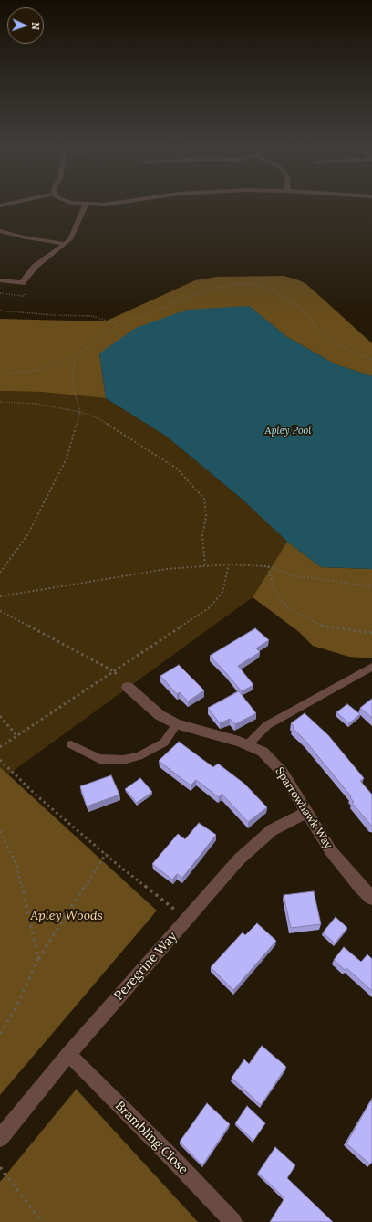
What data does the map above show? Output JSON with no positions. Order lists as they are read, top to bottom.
{
  "streets": {
    "street": ["Sparrowhawk Way", "Peregrine Way", "Brambling Close"]
  },
  "crossings": [
    ["Sparrowhawk Way", "Peregrine Way"],
    ["Peregrine Way", "Brambling Close"]
  ],
  "water": ["Apley Pool"],
  "parks": ["Apley Woods"],
  "north": "right"
}
